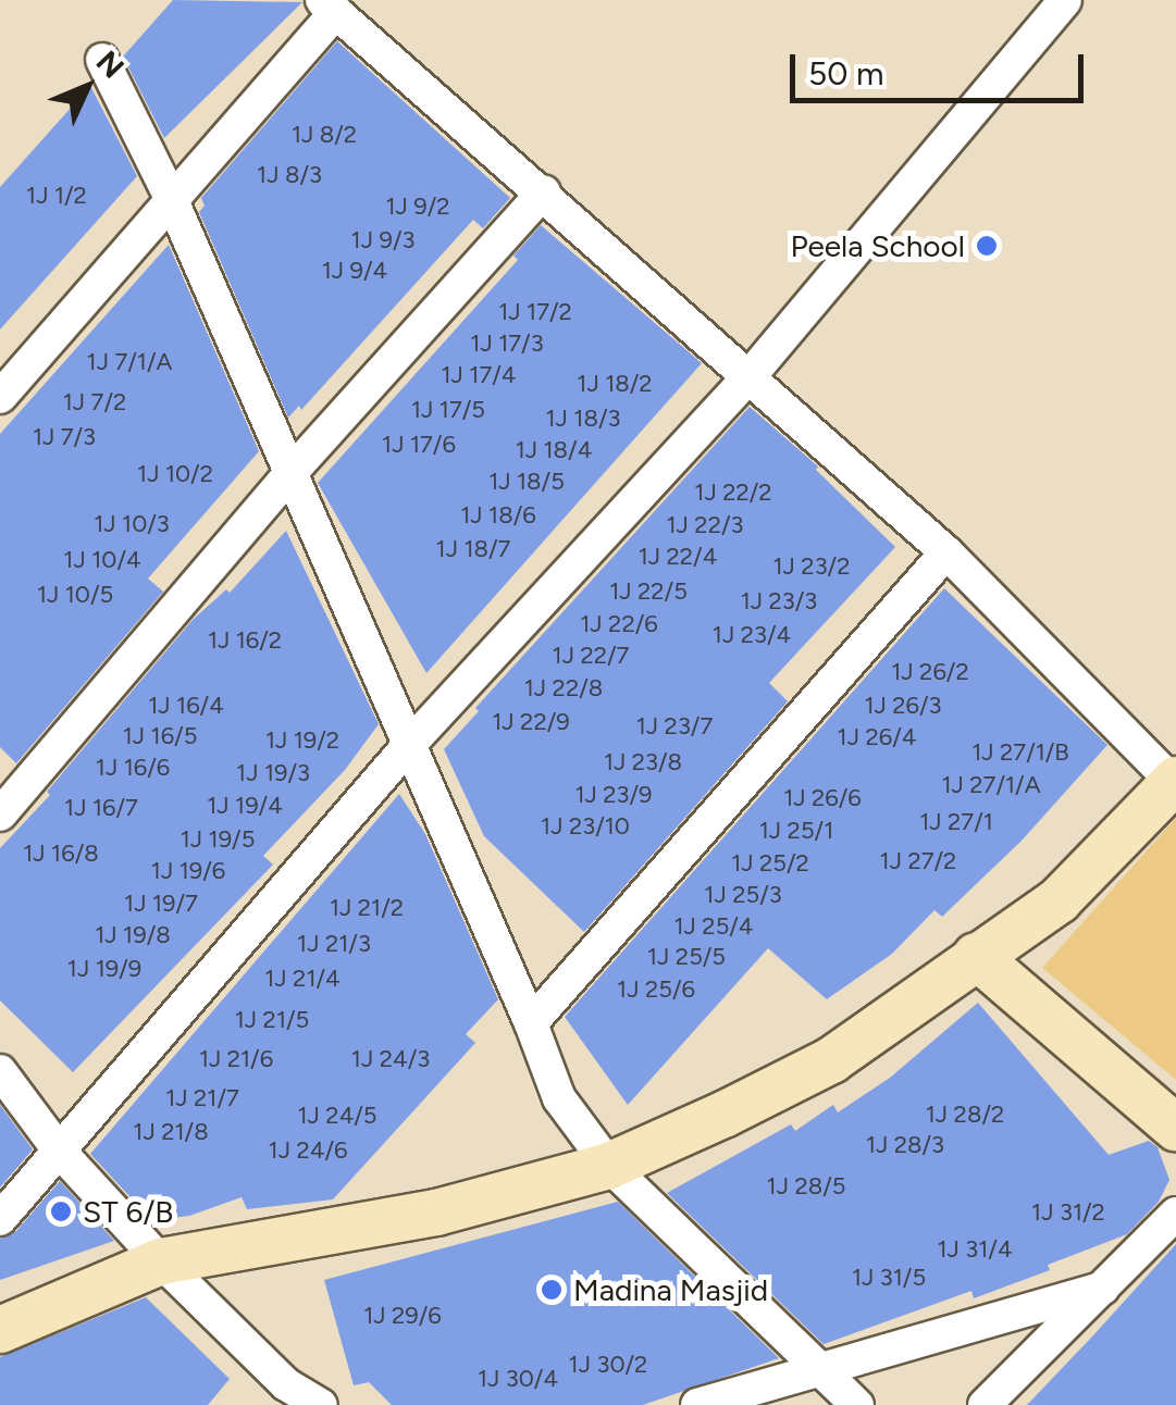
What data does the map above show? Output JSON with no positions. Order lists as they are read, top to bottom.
{
  "places": ["Peela School", "ST 6/B", "Madina Masjid"],
  "house_numbers": [
    "1J 8/2",
    "1J 8/3",
    "1J 1/2",
    "1J 9/2",
    "1J 9/3",
    "1J 9/4",
    "1J 17/2",
    "1J 17/3",
    "1J 7/1/A",
    "1J 17/4",
    "1J 18/2",
    "1J 7/2",
    "1J 17/5",
    "1J 18/3",
    "1J 7/3",
    "1J 17/6",
    "1J 18/4",
    "1J 10/2",
    "1J 18/5",
    "1J 22/2",
    "1J 18/6",
    "1J 10/3",
    "1J 22/3",
    "1J 18/7",
    "1J 22/4",
    "1J 10/4",
    "1J 23/2",
    "1J 22/5",
    "1J 10/5",
    "1J 23/3",
    "1J 22/6",
    "1J 23/4",
    "1J 16/2",
    "1J 22/7",
    "1J 26/2",
    "1J 22/8",
    "1J 16/4",
    "1J 26/3",
    "1J 22/9",
    "1J 23/7",
    "1J 16/5",
    "1J 26/4",
    "1J 19/2",
    "1J 27/1/B",
    "1J 23/8",
    "1J 16/6",
    "1J 19/3",
    "1J 27/1/A",
    "1J 23/9",
    "1J 26/6",
    "1J 19/4",
    "1J 16/7",
    "1J 27/1",
    "1J 23/10",
    "1J 25/1",
    "1J 19/5",
    "1J 16/8",
    "1J 27/2",
    "1J 25/2",
    "1J 19/6",
    "1J 25/3",
    "1J 19/7",
    "1J 21/2",
    "1J 25/4",
    "1J 19/8",
    "1J 21/3",
    "1J 25/5",
    "1J 19/9",
    "1J 21/4",
    "1J 25/6",
    "1J 21/5",
    "1J 21/6",
    "1J 24/3",
    "1J 21/7",
    "1J 28/2",
    "1J 24/5",
    "1J 21/8",
    "1J 28/3",
    "1J 24/6",
    "1J 28/5",
    "1J 31/2",
    "1J 31/4",
    "1J 31/5",
    "1J 29/6",
    "1J 30/2",
    "1J 30/4"
  ],
  "scale_bar": "50 m",
  "north": "top right"
}
